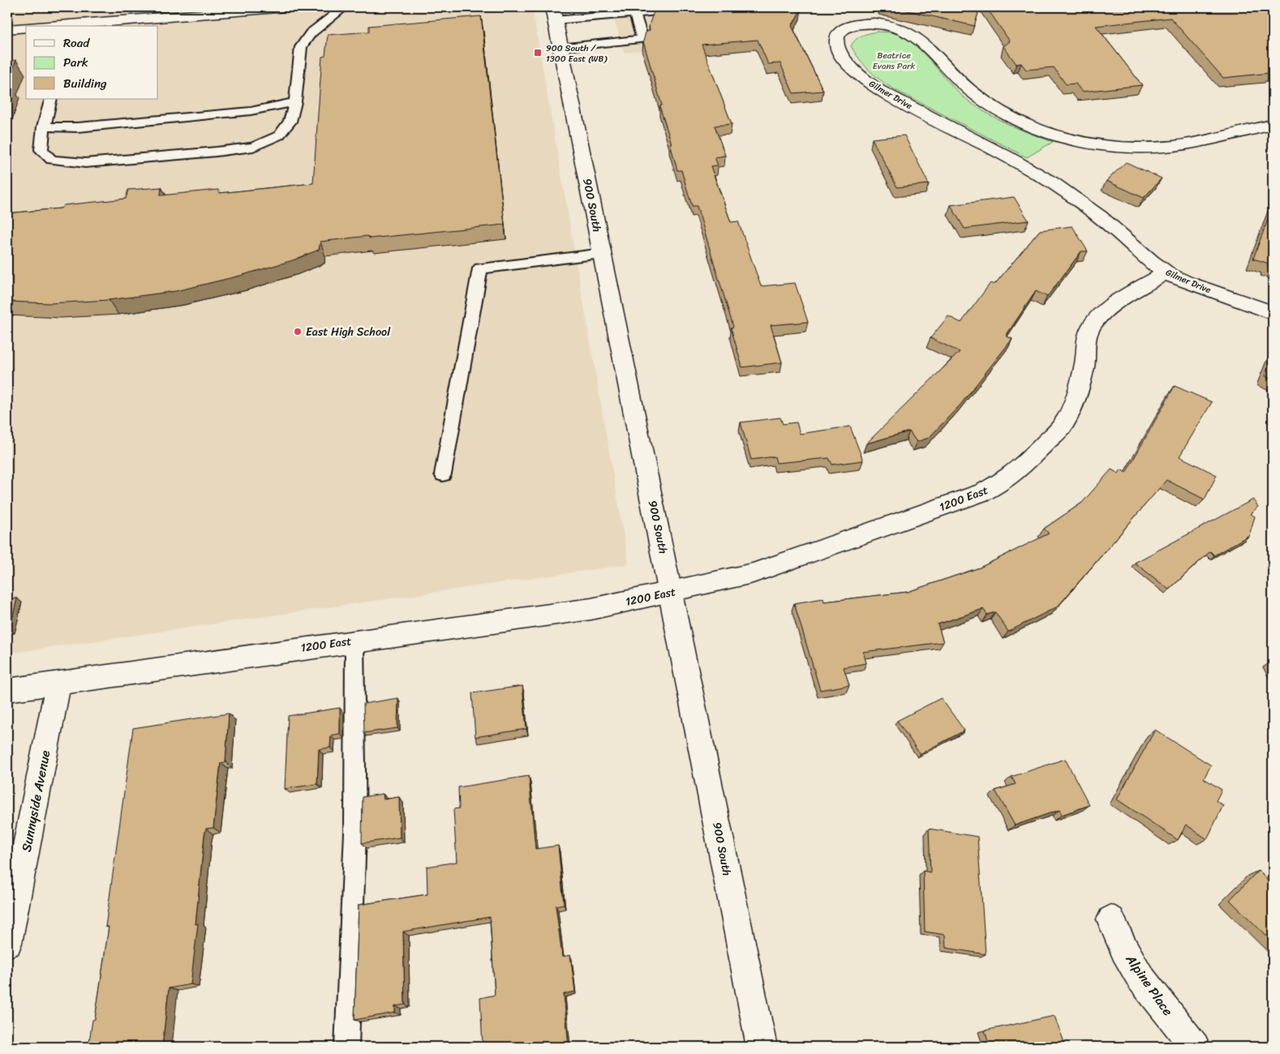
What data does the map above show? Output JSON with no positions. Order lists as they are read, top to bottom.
{
  "streets": {
    "street": [
      "Gilmer Drive",
      "900 South",
      "1200 East",
      "Sunnyside Avenue",
      "Alpine Place"
    ]
  },
  "crossings": [
    ["Gilmer Drive", "1200 East"],
    ["900 South", "1200 East"],
    ["1200 East", "Sunnyside Avenue"]
  ],
  "parks": ["Beatrice Evans Park"],
  "places": {
    "transit": ["900 South / 1300 East (WB)"],
    "other": ["East High School"]
  },
  "legend": ["Road", "Park", "Building"]
}
